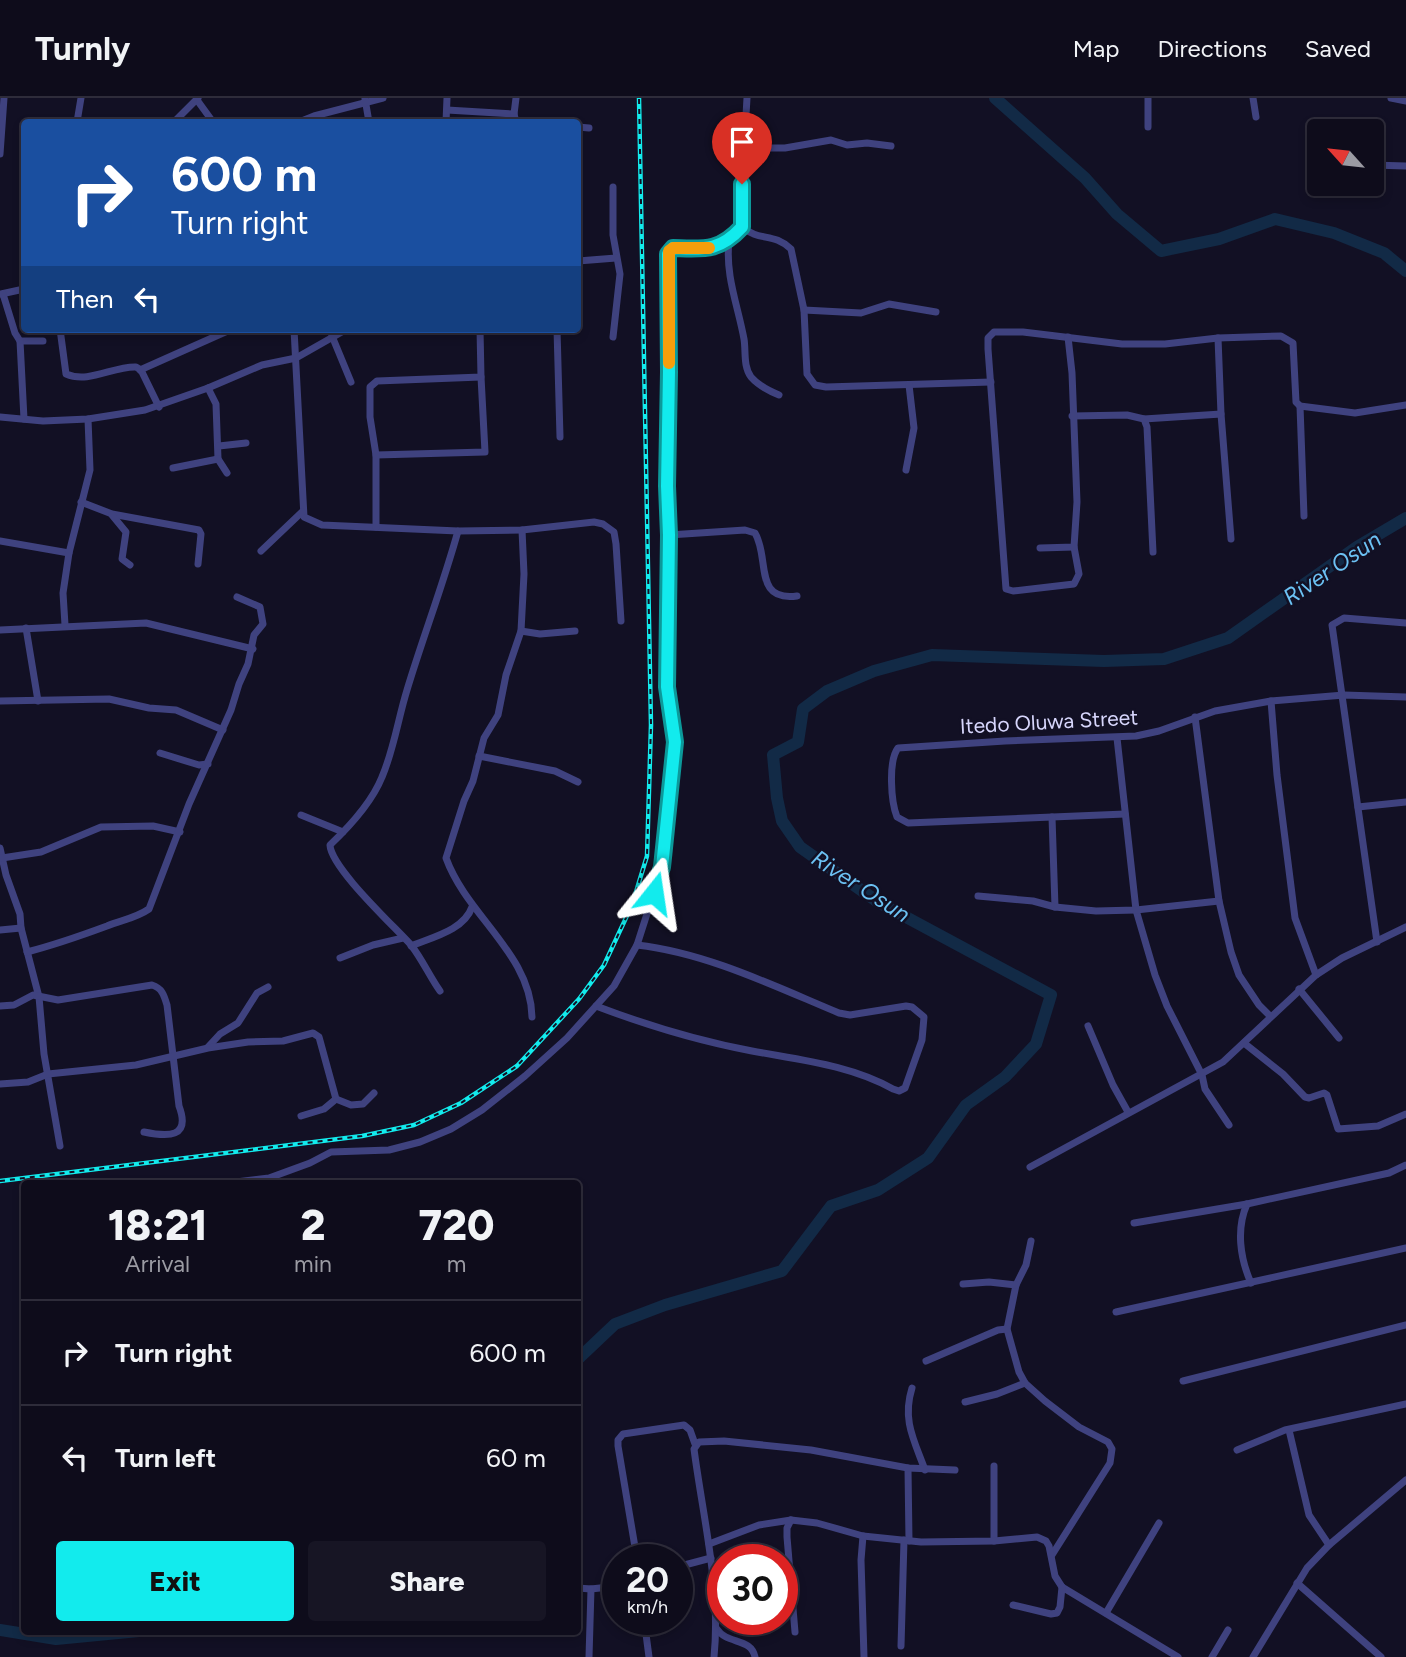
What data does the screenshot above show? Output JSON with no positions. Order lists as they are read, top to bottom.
{
  "streets": {
    "street": ["Itedo Oluwa Street"]
  },
  "water": ["River Osun"],
  "north": "top left",
  "page": {
    "header": "Turnly",
    "nav": ["Map", "Directions", "Saved"],
    "turn": ["600 m", "Turn right"],
    "then": "Then",
    "eta": [
      "18:21",
      "Arrival",
      "2",
      "min",
      "720",
      "m"
    ],
    "list": [
      {
        "name": "Turn right",
        "value": "600 m"
      },
      {
        "name": "Turn left",
        "value": "60 m"
      }
    ],
    "buttons": ["Exit", "Share"],
    "speed": "20 km/h",
    "limit": "30"
  }
}
